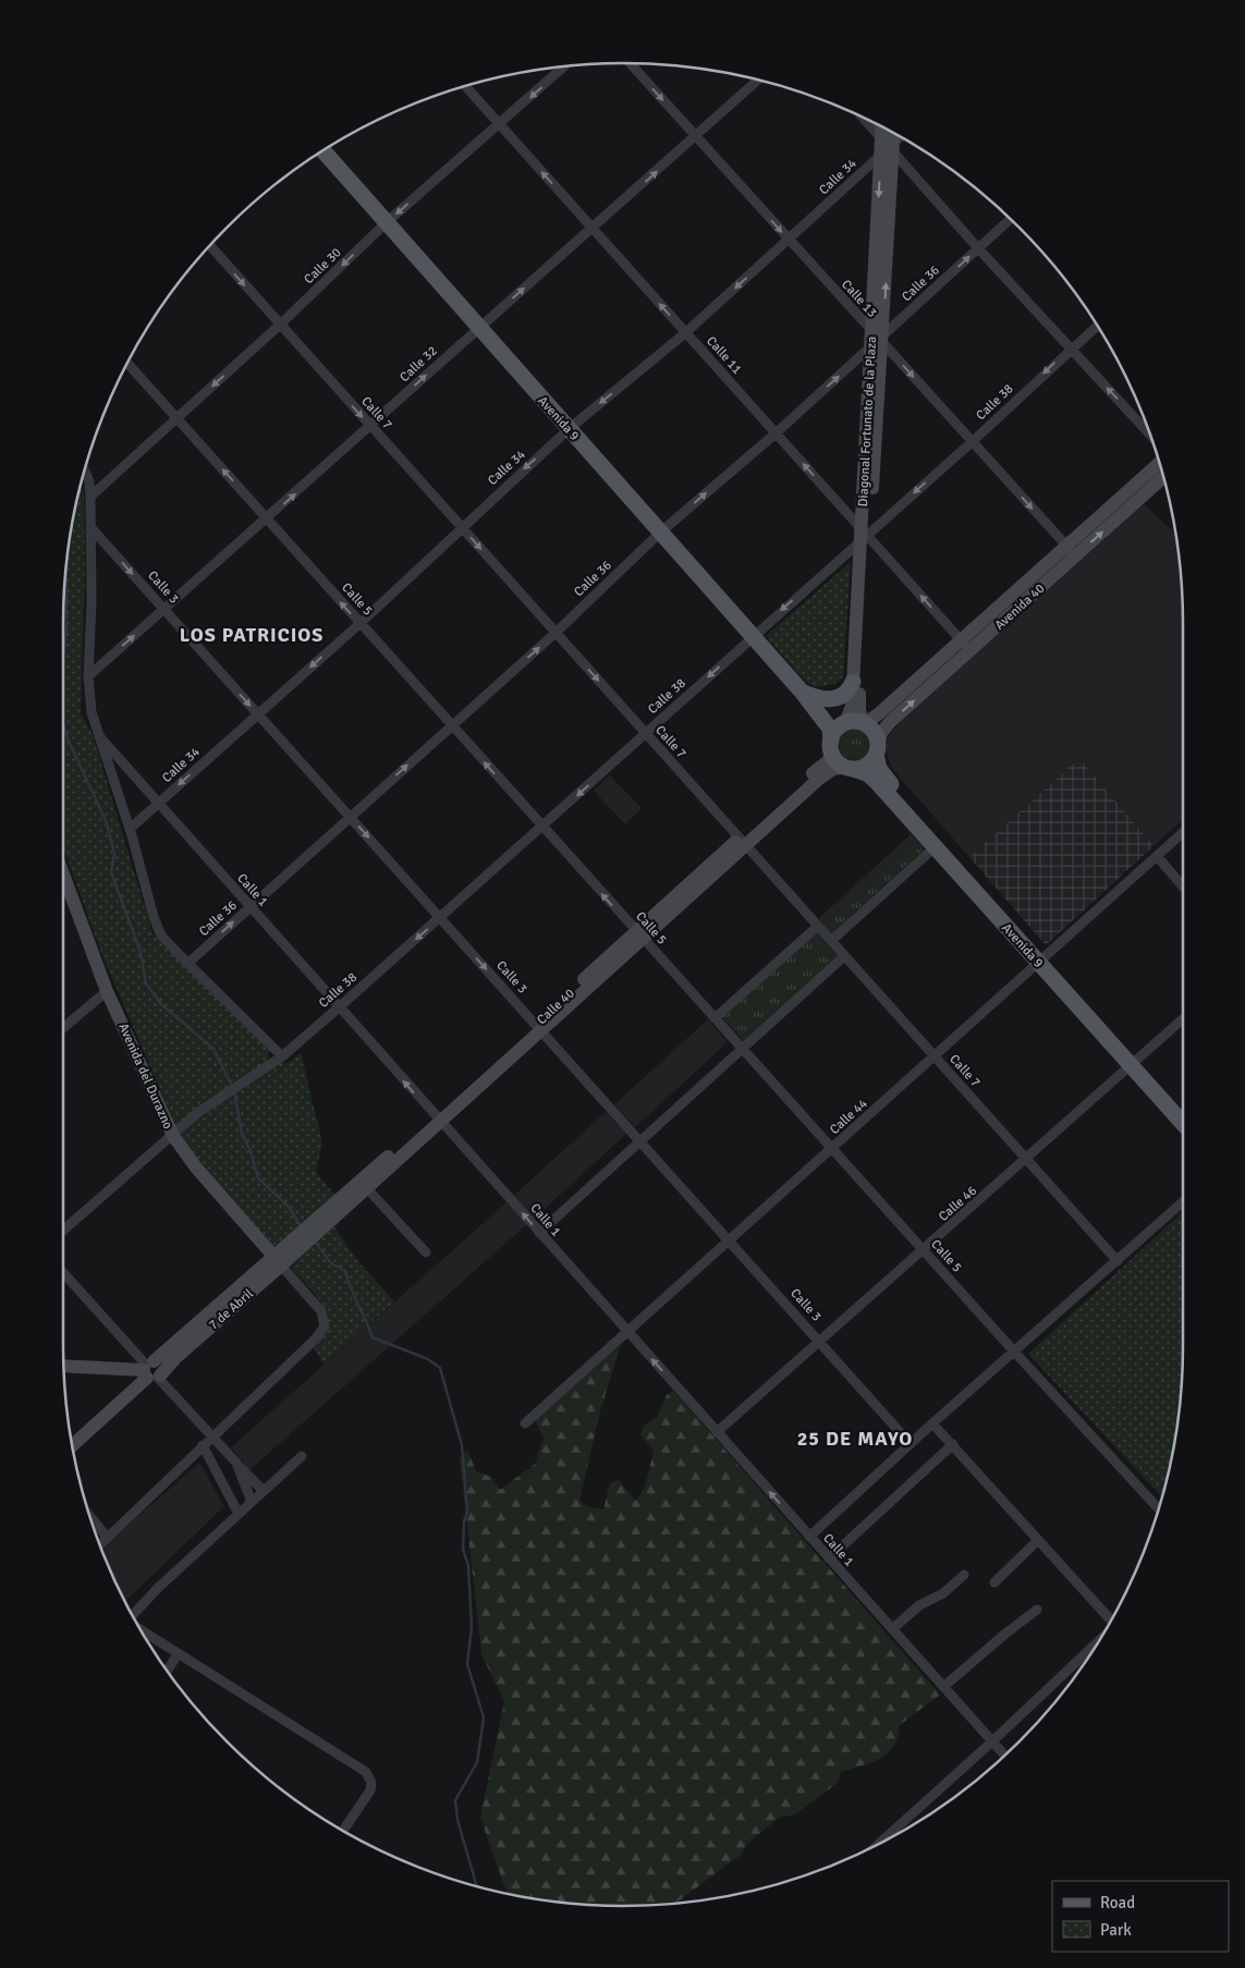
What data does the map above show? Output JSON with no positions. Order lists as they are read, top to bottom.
{
  "streets": {
    "main road": [
      "Avenida 9",
      "Diagonal Fortunato de la Plaza",
      "Avenida 40",
      "Calle 40",
      "Avenida del Durazno",
      "7 de Abril"
    ],
    "street": [
      "Calle 34",
      "Calle 30",
      "Calle 36",
      "Calle 13",
      "Calle 11",
      "Calle 32",
      "Calle 38",
      "Calle 7",
      "Calle 3",
      "Calle 5",
      "Calle 1",
      "Calle 44",
      "Calle 46"
    ]
  },
  "crossings": [
    ["Calle 34", "Calle 13"],
    ["Calle 34", "Calle 11"],
    ["Calle 34", "Calle 7"],
    ["Calle 34", "Avenida 9"],
    ["Calle 34", "Diagonal Fortunato de la Plaza"],
    ["Calle 34", "Calle 3"],
    ["Calle 34", "Calle 5"],
    ["Calle 34", "Calle 1"],
    ["Calle 30", "Calle 11"],
    ["Calle 30", "Calle 7"],
    ["Calle 30", "Avenida 9"],
    ["Calle 30", "Calle 5"],
    ["Calle 30", "Calle 1"],
    ["Calle 36", "Calle 13"],
    ["Calle 36", "Calle 11"],
    ["Calle 36", "Calle 7"],
    ["Calle 36", "Avenida 9"],
    ["Calle 36", "Diagonal Fortunato de la Plaza"],
    ["Calle 36", "Calle 3"],
    ["Calle 36", "Calle 5"],
    ["Calle 36", "Calle 1"],
    ["Calle 13", "Calle 32"],
    ["Calle 13", "Calle 38"],
    ["Calle 13", "Diagonal Fortunato de la Plaza"],
    ["Calle 13", "Avenida 40"],
    ["Calle 11", "Calle 32"],
    ["Calle 11", "Calle 38"],
    ["Calle 11", "Diagonal Fortunato de la Plaza"],
    ["Calle 11", "Avenida 40"],
    ["Calle 32", "Calle 7"],
    ["Calle 32", "Avenida 9"],
    ["Calle 32", "Calle 3"],
    ["Calle 32", "Calle 5"],
    ["Calle 32", "Calle 1"],
    ["Calle 38", "Calle 7"],
    ["Calle 38", "Avenida 9"],
    ["Calle 38", "Diagonal Fortunato de la Plaza"],
    ["Calle 38", "Calle 3"],
    ["Calle 38", "Calle 5"],
    ["Calle 38", "Calle 1"],
    ["Calle 38", "Avenida del Durazno"],
    ["Calle 7", "Calle 40"],
    ["Calle 7", "Calle 44"],
    ["Calle 7", "Calle 46"],
    ["Avenida 9", "Diagonal Fortunato de la Plaza"],
    ["Avenida 9", "Avenida 40"],
    ["Avenida 9", "Calle 40"],
    ["Avenida 9", "Calle 44"],
    ["Avenida 9", "Calle 46"],
    ["Diagonal Fortunato de la Plaza", "Avenida 40"],
    ["Diagonal Fortunato de la Plaza", "Calle 40"],
    ["Calle 3", "Calle 1"],
    ["Calle 3", "Calle 40"],
    ["Calle 3", "Calle 44"],
    ["Calle 3", "Calle 46"],
    ["Calle 5", "Calle 40"],
    ["Calle 5", "Calle 44"],
    ["Calle 5", "Calle 46"],
    ["Avenida 40", "Calle 40"],
    ["Calle 1", "Calle 40"],
    ["Calle 1", "Calle 44"],
    ["Calle 1", "Calle 46"],
    ["Calle 40", "7 de Abril"],
    ["Avenida del Durazno", "7 de Abril"]
  ],
  "one_way": [
    "Calle 34",
    "Calle 30",
    "Calle 36",
    "Calle 13",
    "Calle 11",
    "Calle 32",
    "Calle 38",
    "Calle 7",
    "Calle 3",
    "Calle 5",
    "Calle 1"
  ],
  "districts": ["LOS PATRICIOS", "25 DE MAYO"],
  "legend": ["Road", "Park"]
}
